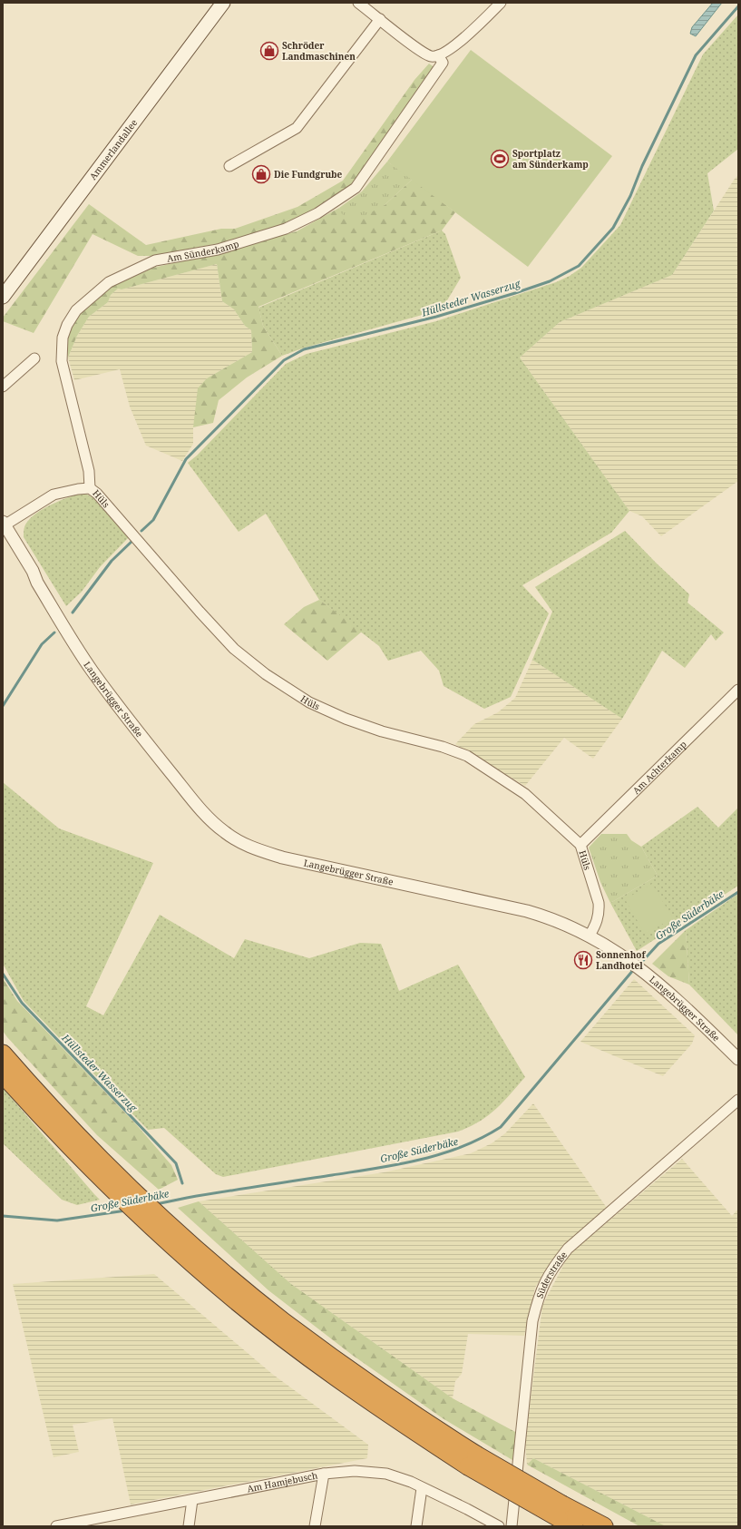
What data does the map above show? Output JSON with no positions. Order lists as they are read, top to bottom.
{
  "streets": {
    "main road": ["Ammerlandallee"],
    "street": [
      "Am Sünderkamp",
      "Hüls",
      "Langebrügger Straße",
      "Am Achterkamp",
      "Süderstraße",
      "Am Hamjebusch"
    ]
  },
  "crossings": [
    ["Am Sünderkamp", "Hüls"],
    ["Hüls", "Langebrügger Straße"],
    ["Hüls", "Am Achterkamp"]
  ],
  "water": ["Hüllsteder Wasserzug", "Große Süderbäke"],
  "places": {
    "shop": ["Schröder Landmaschinen", "Die Fundgrube"],
    "sports": ["Sportplatz am Sünderkamp"],
    "restaurant": ["Sonnenhof Landhotel"]
  }
}
